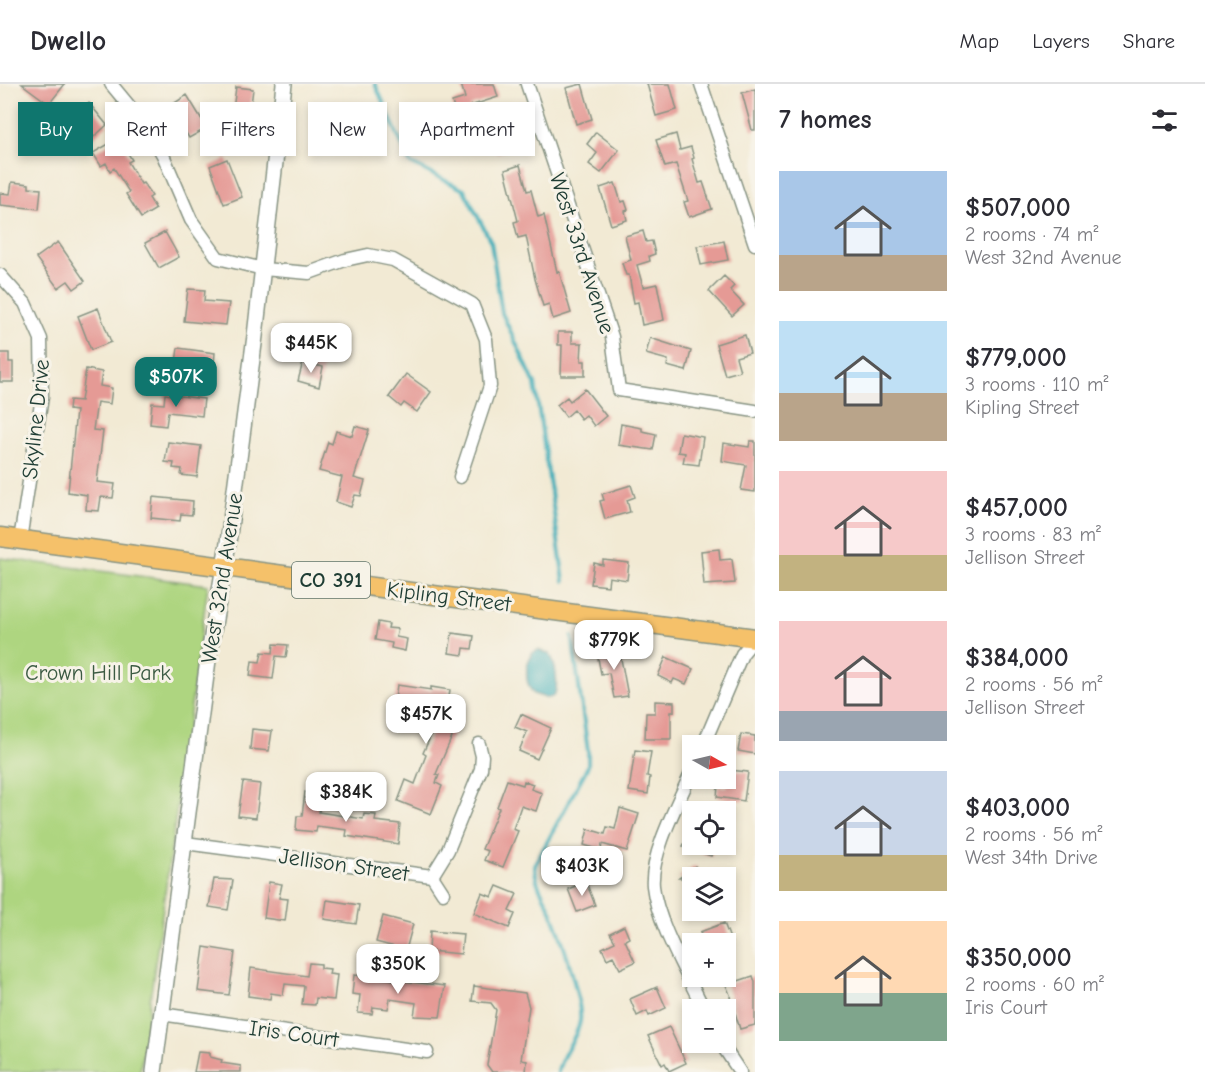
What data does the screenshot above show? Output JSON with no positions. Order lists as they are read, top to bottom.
{
  "streets": {
    "main road": ["CO 391", "Kipling Street"],
    "street": [
      "West 33rd Avenue",
      "Skyline Drive",
      "West 32nd Avenue",
      "Jellison Street",
      "Iris Court"
    ]
  },
  "crossings": [
    ["Skyline Drive", "Kipling Street"],
    ["West 32nd Avenue", "Kipling Street"],
    ["West 32nd Avenue", "Jellison Street"],
    ["West 32nd Avenue", "Iris Court"]
  ],
  "parks": ["Crown Hill Park"],
  "north": "right",
  "page": {
    "header": "Dwello",
    "nav": ["Map", "Layers", "Share"],
    "heading": "7 homes",
    "chip": [
      "Buy",
      "Rent",
      "Filters",
      "New",
      "Apartment"
    ],
    "list": [
      {
        "name": "$507,000",
        "note": "2 rooms · 74 m² · West 32nd Avenue"
      },
      {
        "name": "$779,000",
        "note": "3 rooms · 110 m² · Kipling Street"
      },
      {
        "name": "$457,000",
        "note": "3 rooms · 83 m² · Jellison Street"
      },
      {
        "name": "$384,000",
        "note": "2 rooms · 56 m² · Jellison Street"
      },
      {
        "name": "$403,000",
        "note": "2 rooms · 56 m² · West 34th Drive"
      },
      {
        "name": "$350,000",
        "note": "2 rooms · 60 m² · Iris Court"
      }
    ],
    "price": [
      "$445K",
      "$507K",
      "$779K",
      "$457K",
      "$384K",
      "$403K",
      "$350K"
    ],
    "map_buttons": ["+", "−"]
  }
}
